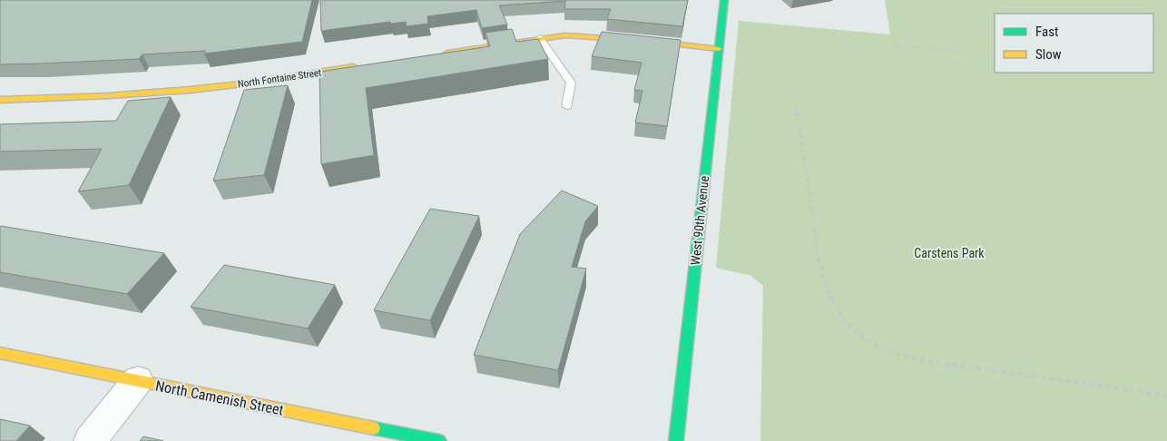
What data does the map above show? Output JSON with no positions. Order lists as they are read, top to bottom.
{
  "streets": {
    "street": ["North Fontaine Street", "West 90th Avenue", "North Camenish Street"]
  },
  "parks": ["Carstens Park"],
  "legend": ["Fast", "Slow"]
}
